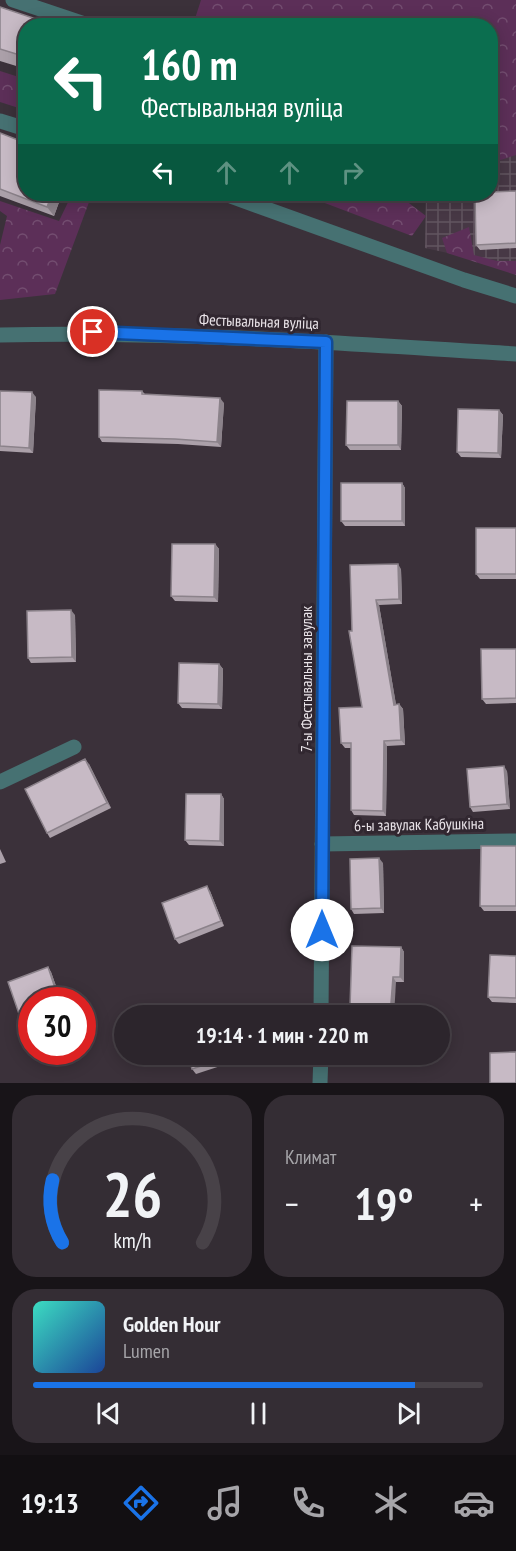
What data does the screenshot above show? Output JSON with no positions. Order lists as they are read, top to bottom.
{
  "streets": {
    "street": ["Фестывальная вуліца", "7-ы Фестывальны завулак", "6-ы завулак Кабушкіна"]
  },
  "crossings": [
    ["Фестывальная вуліца", "7-ы Фестывальны завулак"],
    ["7-ы Фестывальны завулак", "6-ы завулак Кабушкіна"]
  ],
  "page": {
    "turn": ["160 m", "Фестывальная вуліца"],
    "limit": "30",
    "trip": "19:14 · 1 мин · 220 m",
    "tile": "Климат",
    "heat": ["−", "19°", "+"],
    "song": ["Golden Hour", "Lumen"],
    "tabs": "19:13",
    "gauge": ["26", "km/h"]
  }
}
